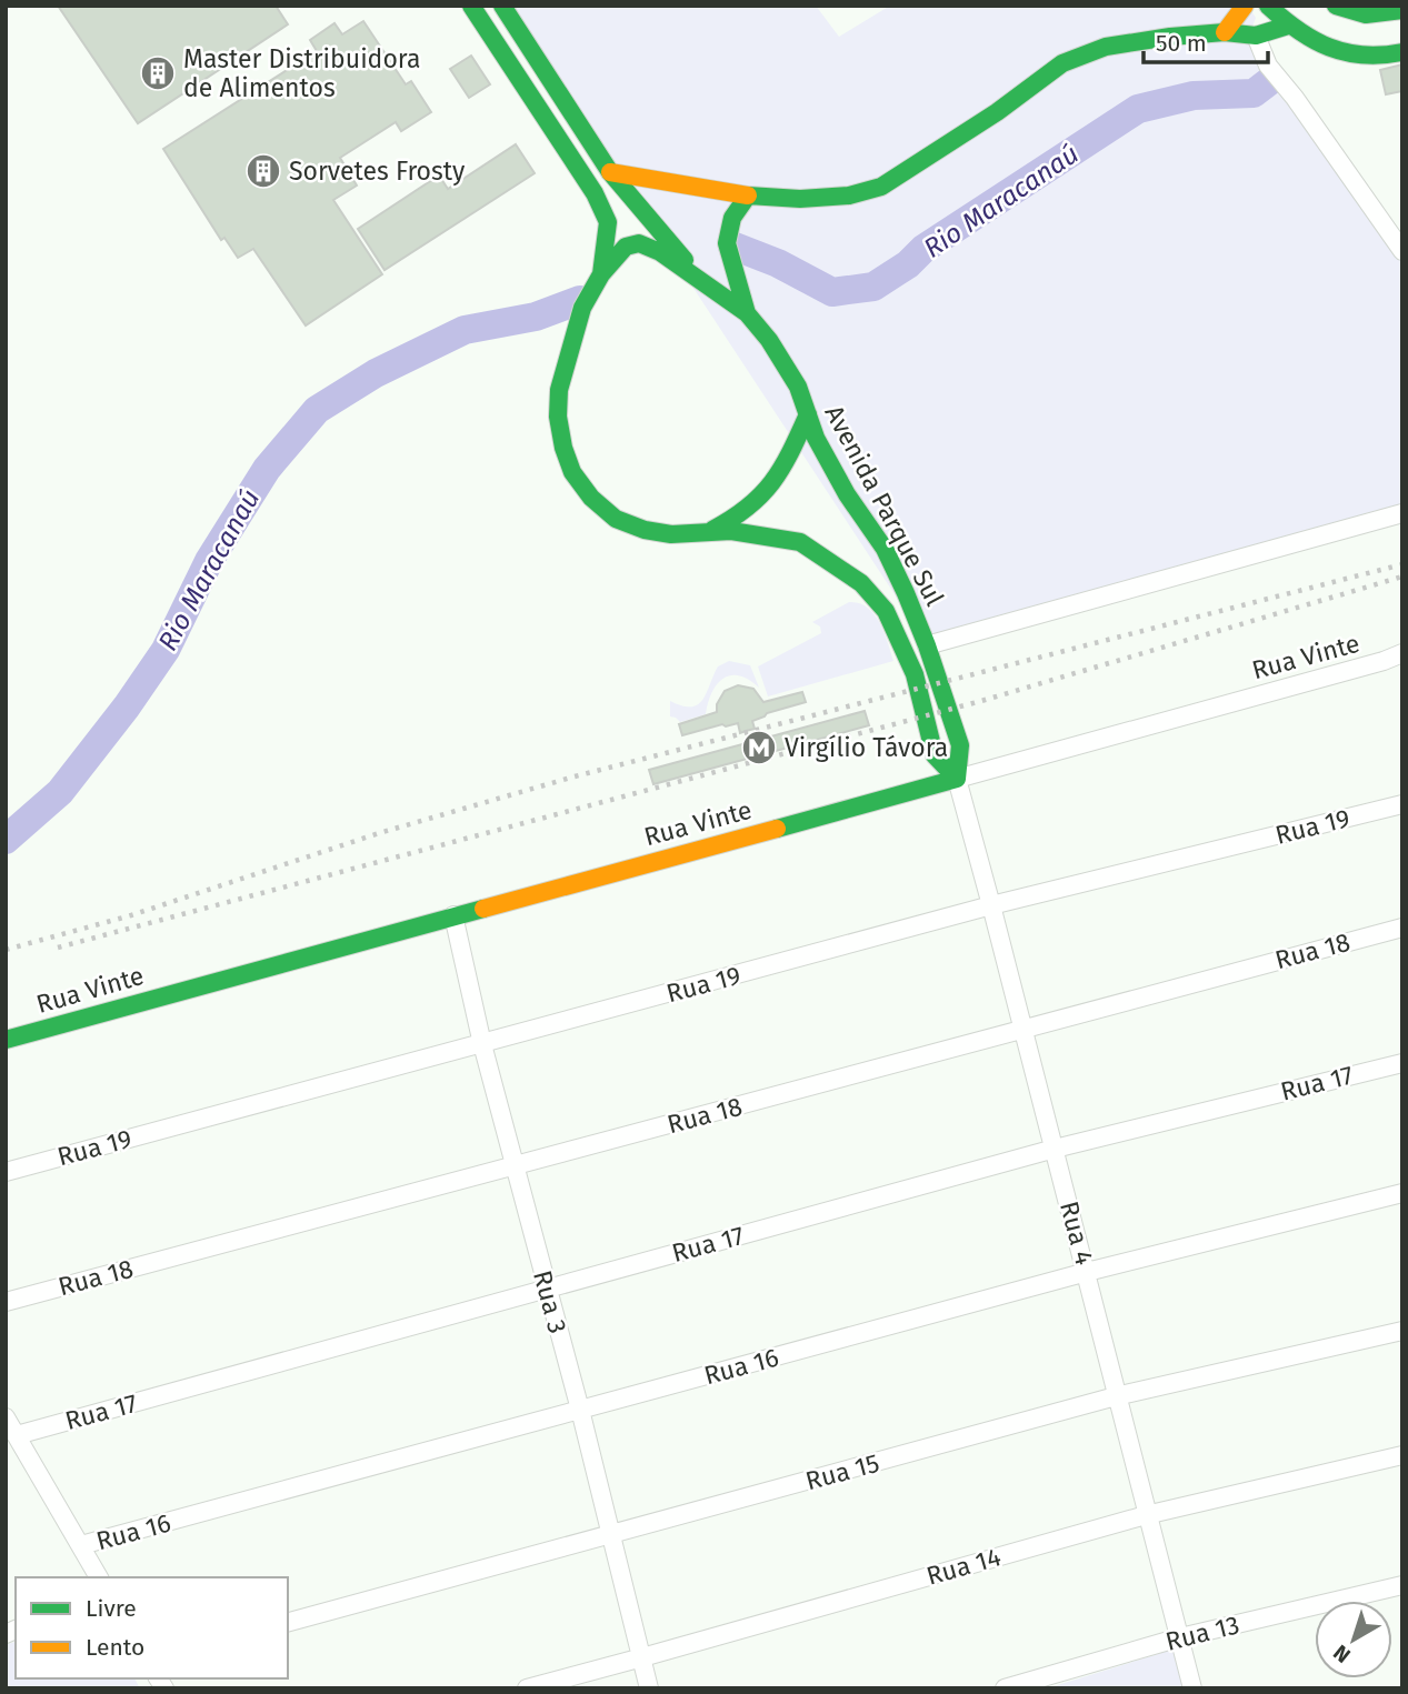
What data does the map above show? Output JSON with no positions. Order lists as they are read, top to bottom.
{
  "streets": {
    "street": [
      "Avenida Parque Sul",
      "Rua Vinte",
      "Rua 19",
      "Rua 18",
      "Rua 17",
      "Rua 4",
      "Rua 3",
      "Rua 16",
      "Rua 15",
      "Rua 14",
      "Rua 13"
    ]
  },
  "crossings": [
    ["Avenida Parque Sul", "Rua Vinte"],
    ["Avenida Parque Sul", "Rua 4"],
    ["Rua Vinte", "Rua 4"],
    ["Rua Vinte", "Rua 3"],
    ["Rua 19", "Rua 4"],
    ["Rua 19", "Rua 3"],
    ["Rua 18", "Rua 4"],
    ["Rua 18", "Rua 3"],
    ["Rua 17", "Rua 4"],
    ["Rua 17", "Rua 3"],
    ["Rua 4", "Rua 16"],
    ["Rua 4", "Rua 15"],
    ["Rua 4", "Rua 14"],
    ["Rua 4", "Rua 13"],
    ["Rua 3", "Rua 16"],
    ["Rua 3", "Rua 15"],
    ["Rua 3", "Rua 14"]
  ],
  "water": ["Rio Maracanaú"],
  "places": {
    "building": ["Master Distribuidora de Alimentos", "Sorvetes Frosty"],
    "metro station": ["Virgílio Távora"]
  },
  "legend": ["Livre", "Lento"],
  "scale_bar": "50 m",
  "north": "bottom left"
}
